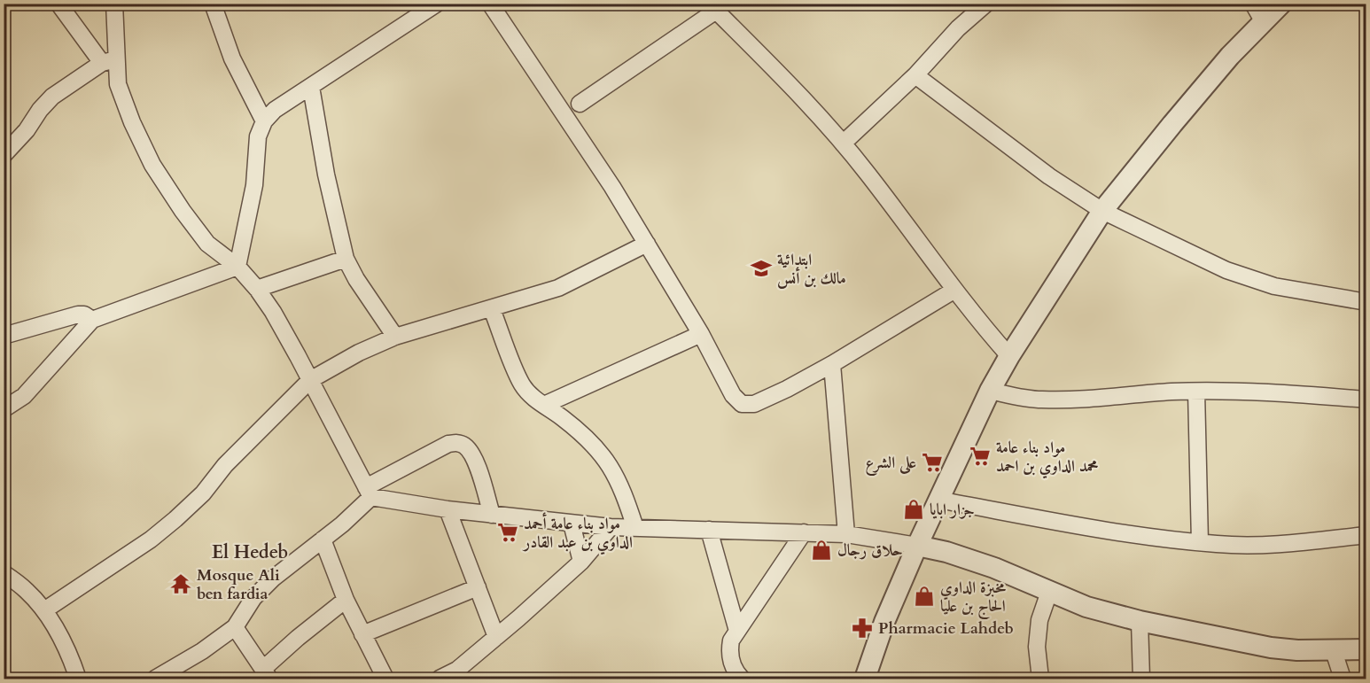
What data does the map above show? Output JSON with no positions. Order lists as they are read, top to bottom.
{
  "districts": ["El Hedeb"],
  "places": {
    "school or university": ["ابتدائية مالك بن أنس"],
    "supermarket": ["مواد بناء عامة محمد الداوي بن احمد", "على الشرع", "مواد بناء عامة أحمد الداوي بن عبد القادر"],
    "shop": ["جزار ابايا", "حلاق رجال", "مخبزة الداوي الحاج بن عليا"],
    "temple": ["Mosque Ali ben fardia"],
    "pharmacy": ["Pharmacie Lahdeb"]
  }
}
